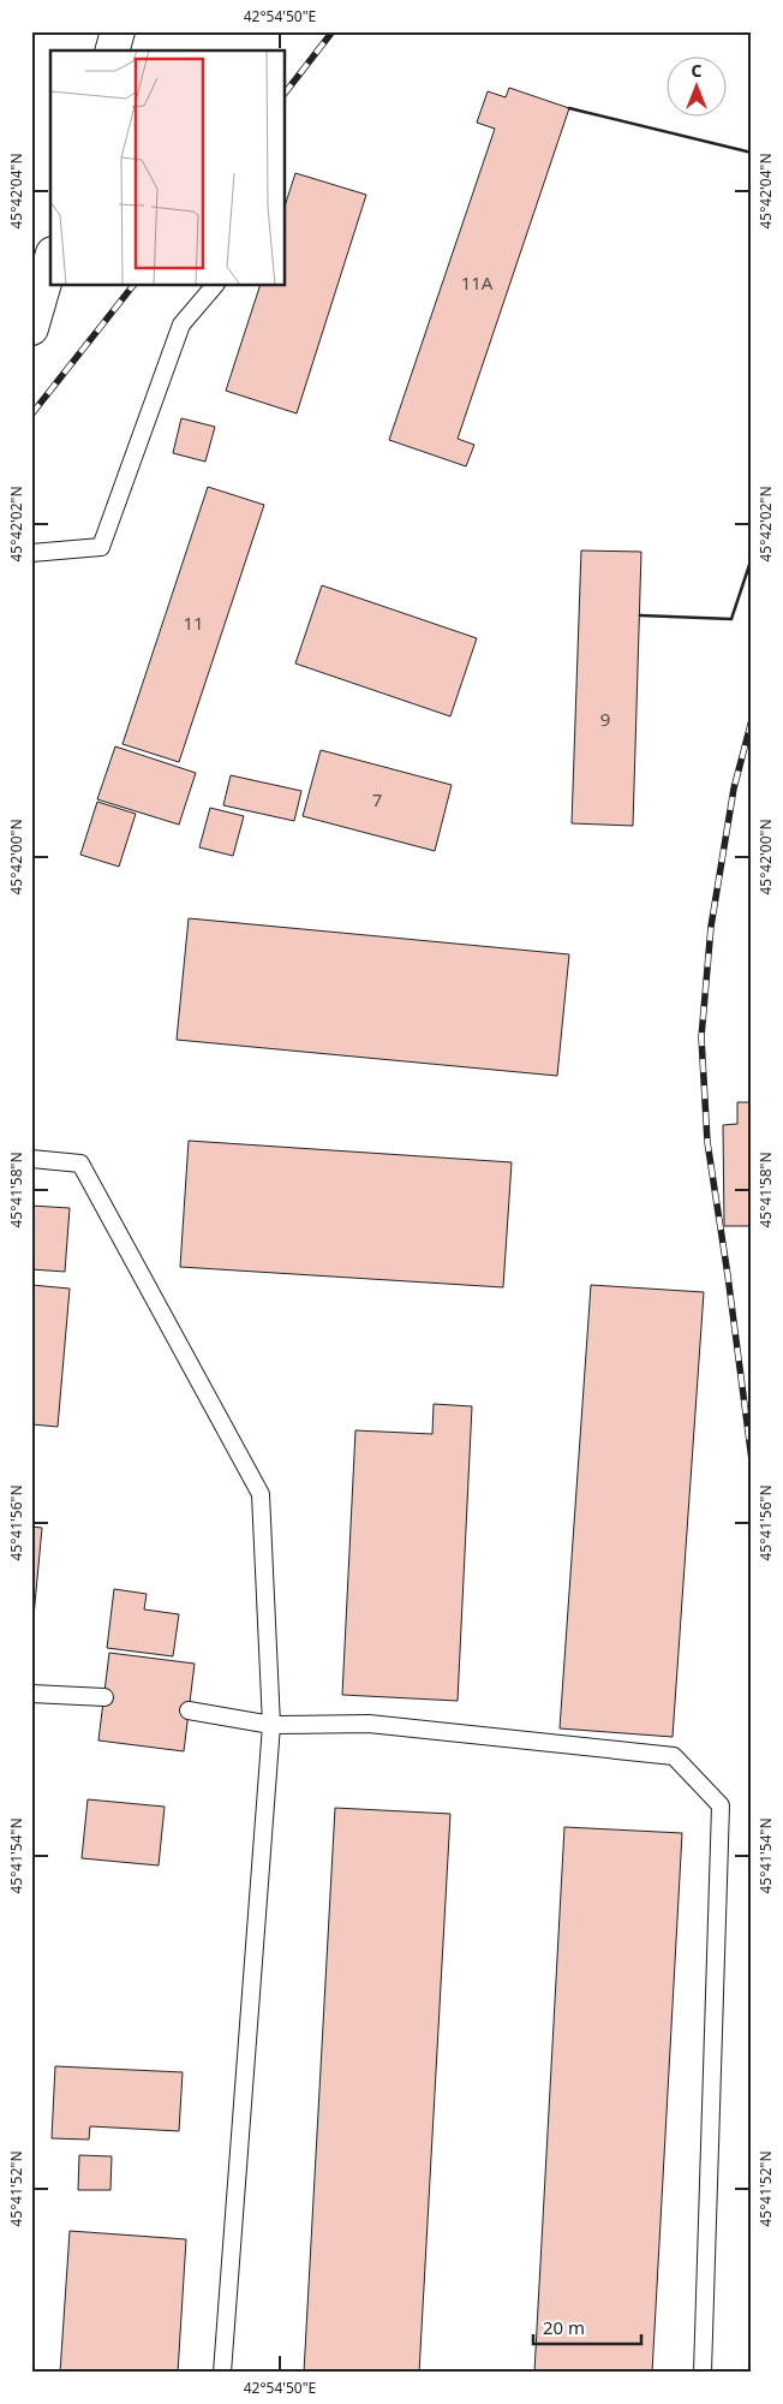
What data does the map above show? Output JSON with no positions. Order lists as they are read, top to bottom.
{
  "house_numbers": [
    "11А",
    "11",
    "9",
    "7"
  ],
  "scale_bar": "20 m",
  "north": "top",
  "coordinates": [
    "42°54'50\"E",
    "45°42'04\"N",
    "45°42'02\"N",
    "45°42'00\"N",
    "45°41'58\"N",
    "45°41'56\"N",
    "45°41'54\"N",
    "45°41'52\"N"
  ]
}
